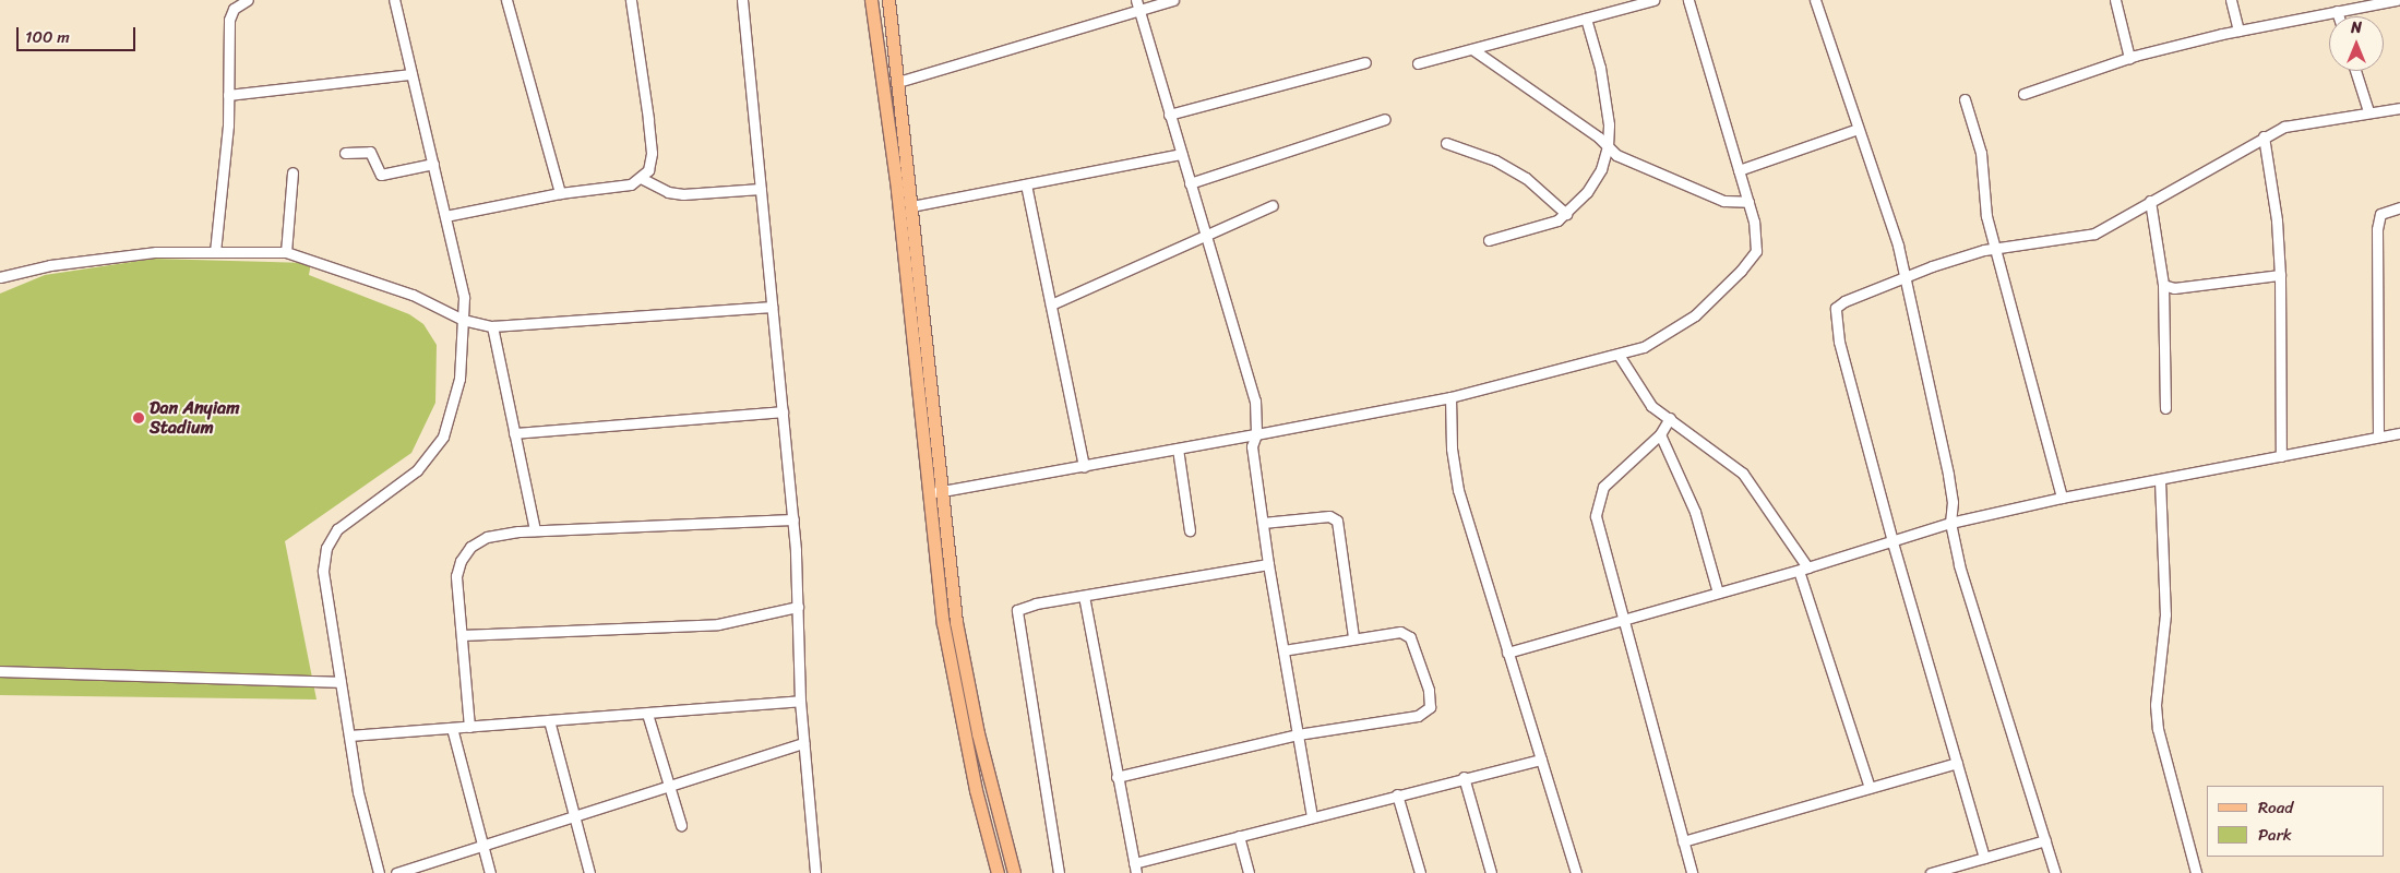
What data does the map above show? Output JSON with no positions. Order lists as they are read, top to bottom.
{
  "places": ["Dan Anyiam Stadium"],
  "legend": ["Road", "Park"],
  "scale_bar": "100 m",
  "north": "top"
}
